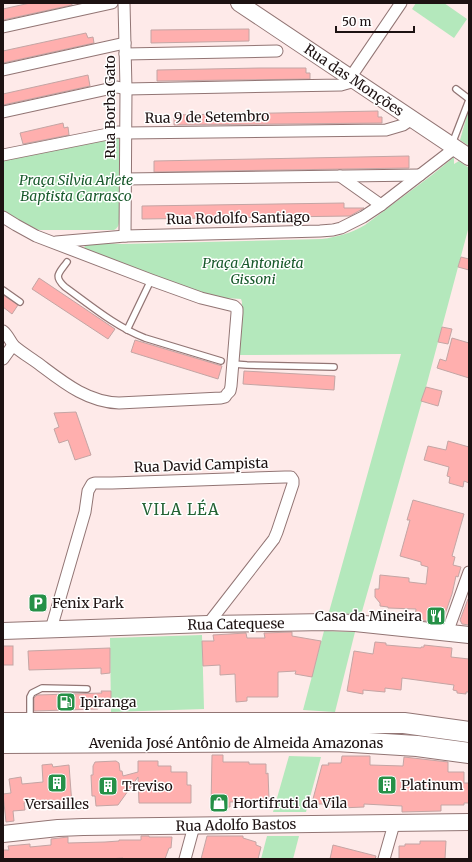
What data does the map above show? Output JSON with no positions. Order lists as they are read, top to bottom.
{
  "streets": {
    "highway": ["Avenida José Antônio de Almeida Amazonas"],
    "street": [
      "Rua das Monções",
      "Rua Borba Gato",
      "Rua 9 de Setembro",
      "Rua Rodolfo Santiago",
      "Rua David Campista",
      "Rua Catequese",
      "Rua Adolfo Bastos"
    ]
  },
  "crossings": [
    ["Rua das Monções", "Rua 9 de Setembro"],
    ["Rua das Monções", "Rua Rodolfo Santiago"],
    ["Rua Borba Gato", "Rua 9 de Setembro"],
    ["Rua Borba Gato", "Rua Rodolfo Santiago"],
    ["Rua David Campista", "Rua Catequese"]
  ],
  "districts": ["VILA LÉA"],
  "parks": ["Praça Silvia Arlete Baptista Carrasco", "Praça Antonieta Gissoni"],
  "places": {
    "parking": ["Fenix Park"],
    "restaurant": ["Casa da Mineira"],
    "fuel station": ["Ipiranga"],
    "building": ["Versailles", "Platinum", "Treviso"],
    "shop": ["Hortifruti da Vila"]
  },
  "scale_bar": "50 m"
}
